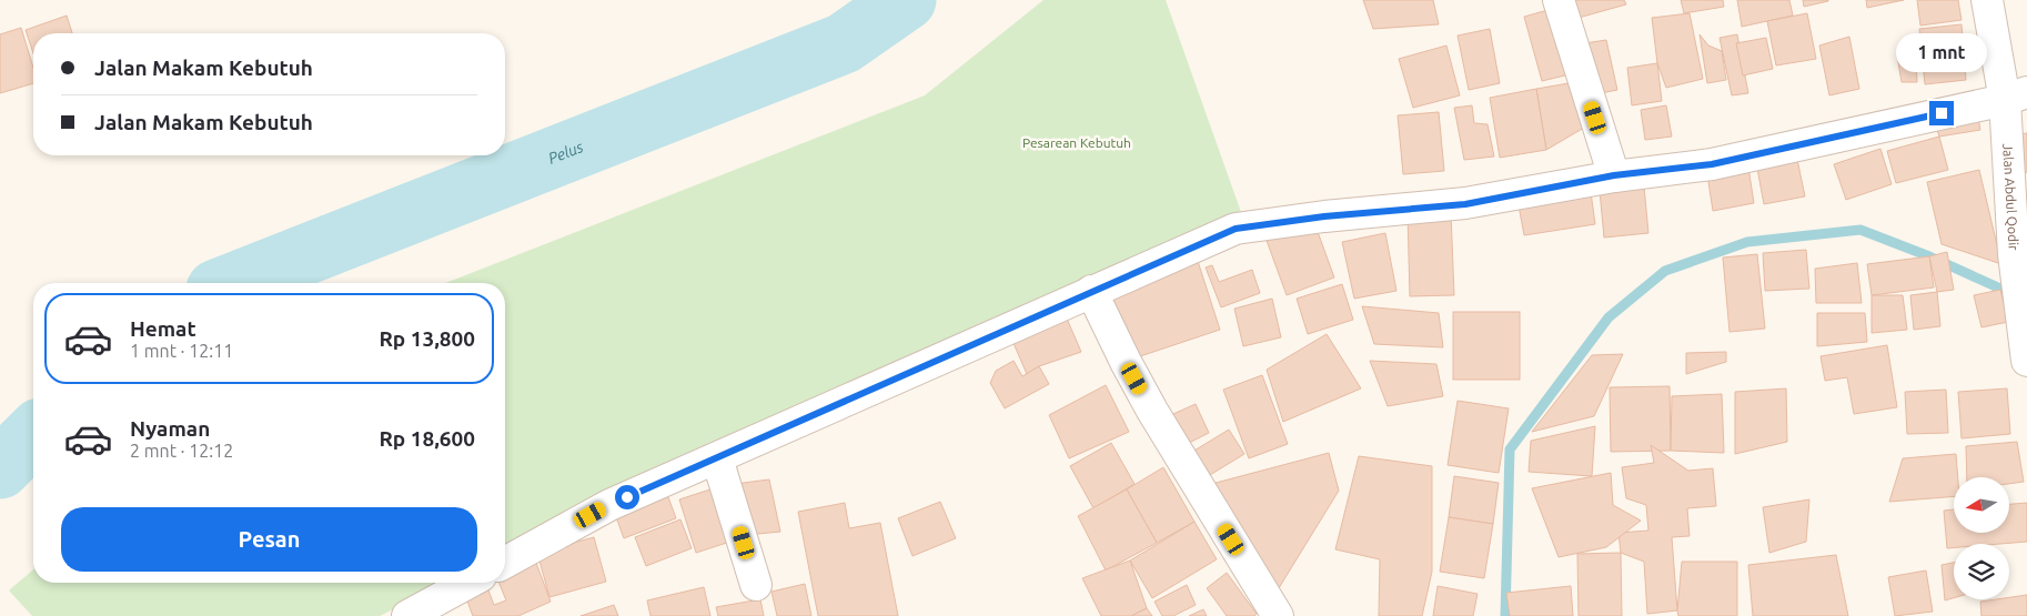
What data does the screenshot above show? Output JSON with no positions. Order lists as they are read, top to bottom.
{
  "streets": {
    "street": ["Jalan Abdul Qodir"]
  },
  "water": ["Pelus"],
  "parks": ["Pesarean Kebutuh"],
  "north": "left",
  "page": {
    "bubble": "1 mnt",
    "banner": ["Jalan Makam Kebutuh", "Jalan Makam Kebutuh"],
    "list": [
      {
        "name": "Hemat",
        "note": "1 mnt · 12:11",
        "value": "Rp 13,800"
      },
      {
        "name": "Nyaman",
        "note": "2 mnt · 12:12",
        "value": "Rp 18,600"
      }
    ],
    "buttons": "Pesan"
  }
}
